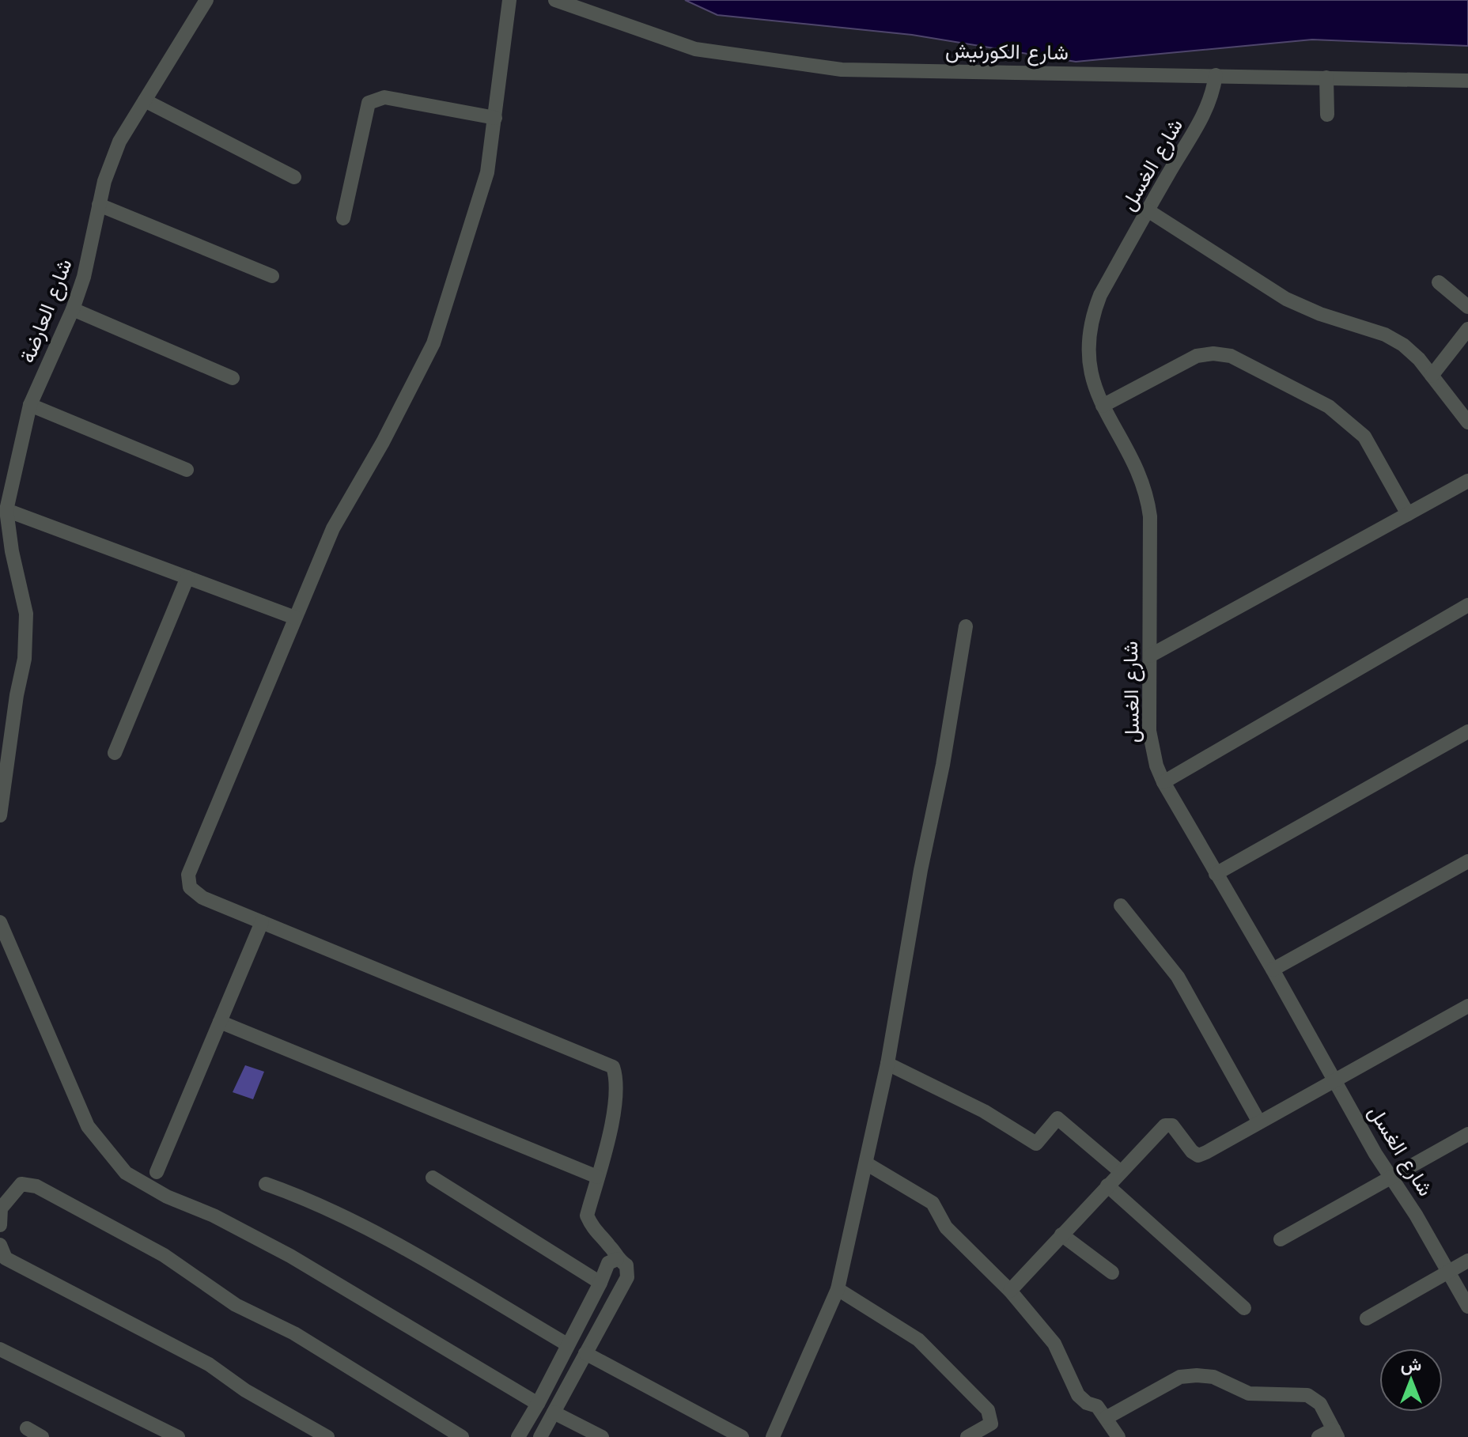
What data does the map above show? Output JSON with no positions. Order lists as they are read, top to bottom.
{
  "streets": {
    "street": ["شارع الكورنيش", "شارع الغسل", "شارع العارضة"]
  },
  "crossings": [
    ["شارع الكورنيش", "شارع الغسل"]
  ],
  "north": "top"
}
